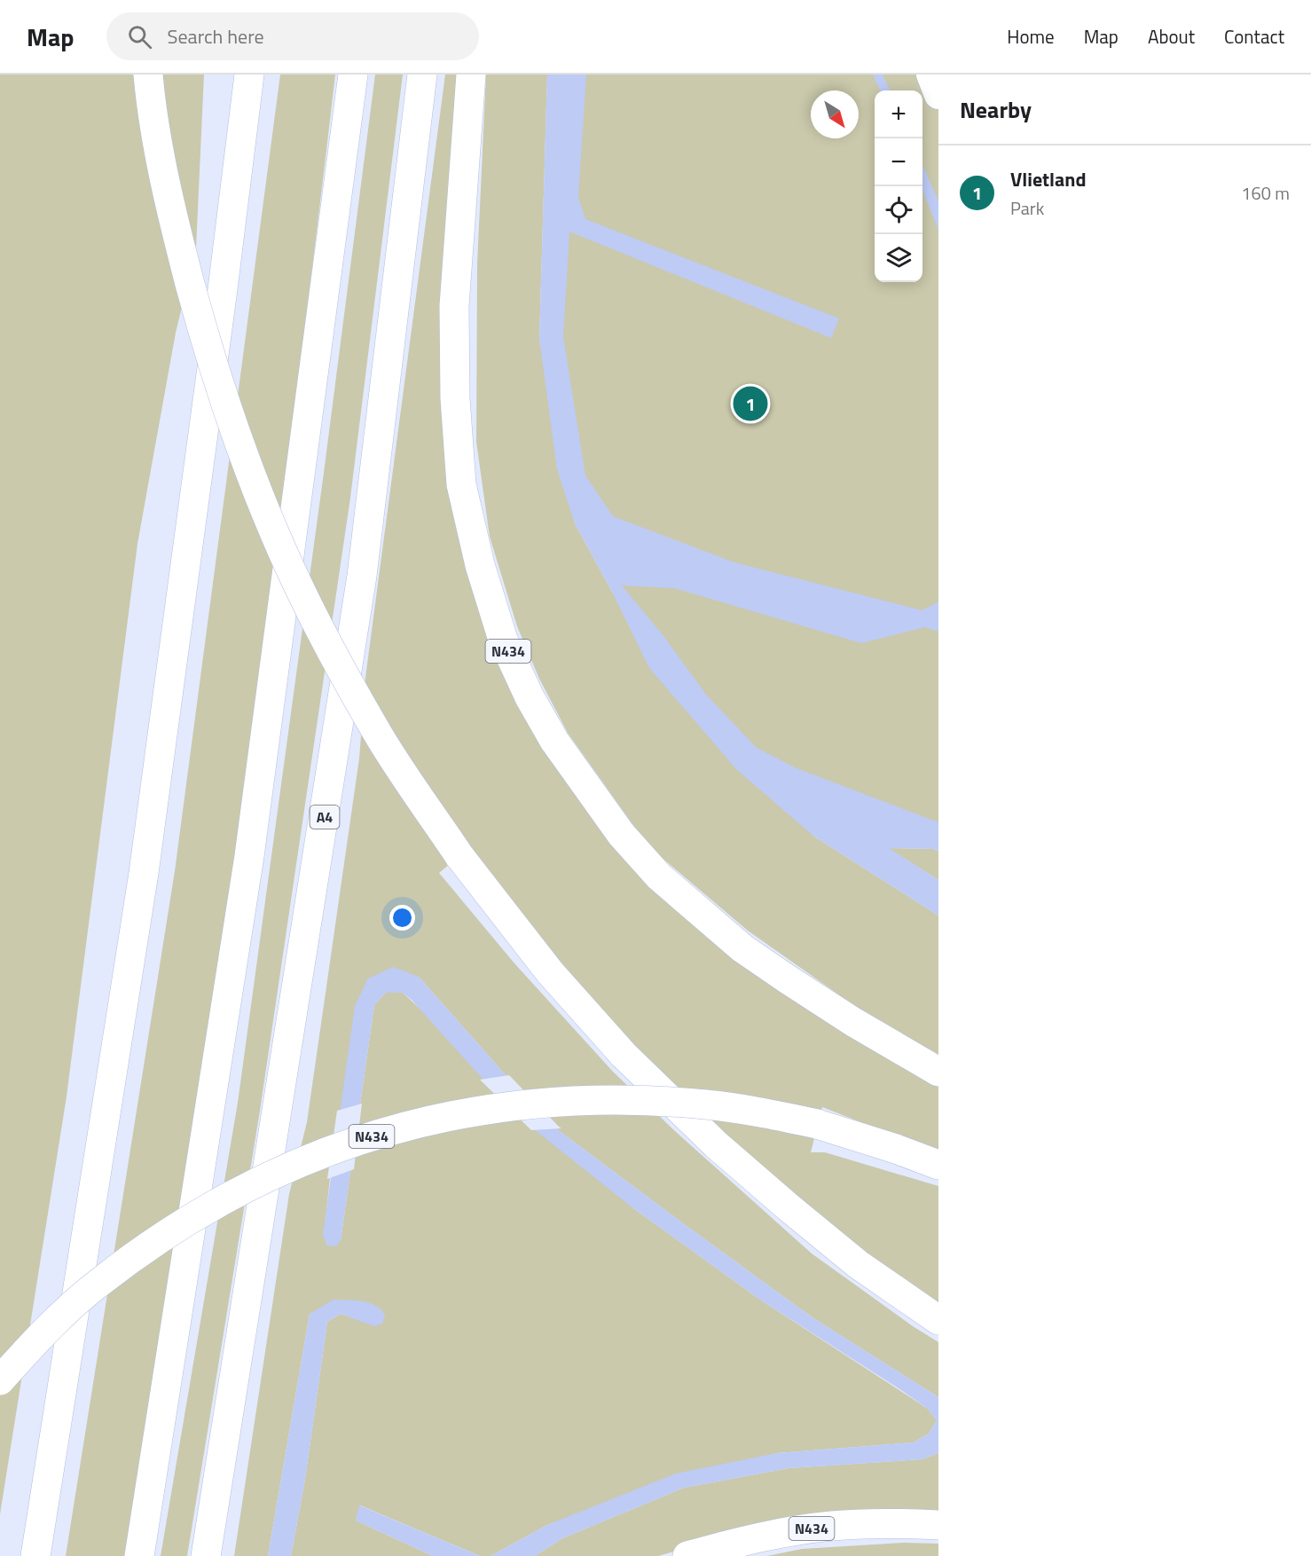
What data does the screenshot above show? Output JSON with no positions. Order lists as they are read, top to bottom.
{
  "streets": {
    "highway": ["N434", "A4"]
  },
  "north": "bottom right",
  "page": {
    "header": "Map",
    "search": "Search here",
    "nav": [
      "Home",
      "Map",
      "About",
      "Contact"
    ],
    "heading": "Nearby",
    "map_buttons": ["+", "−"],
    "list": [
      {
        "mark": "1",
        "name": "Vlietland",
        "note": "Park",
        "value": "160 m"
      }
    ],
    "pins": "1"
  }
}
